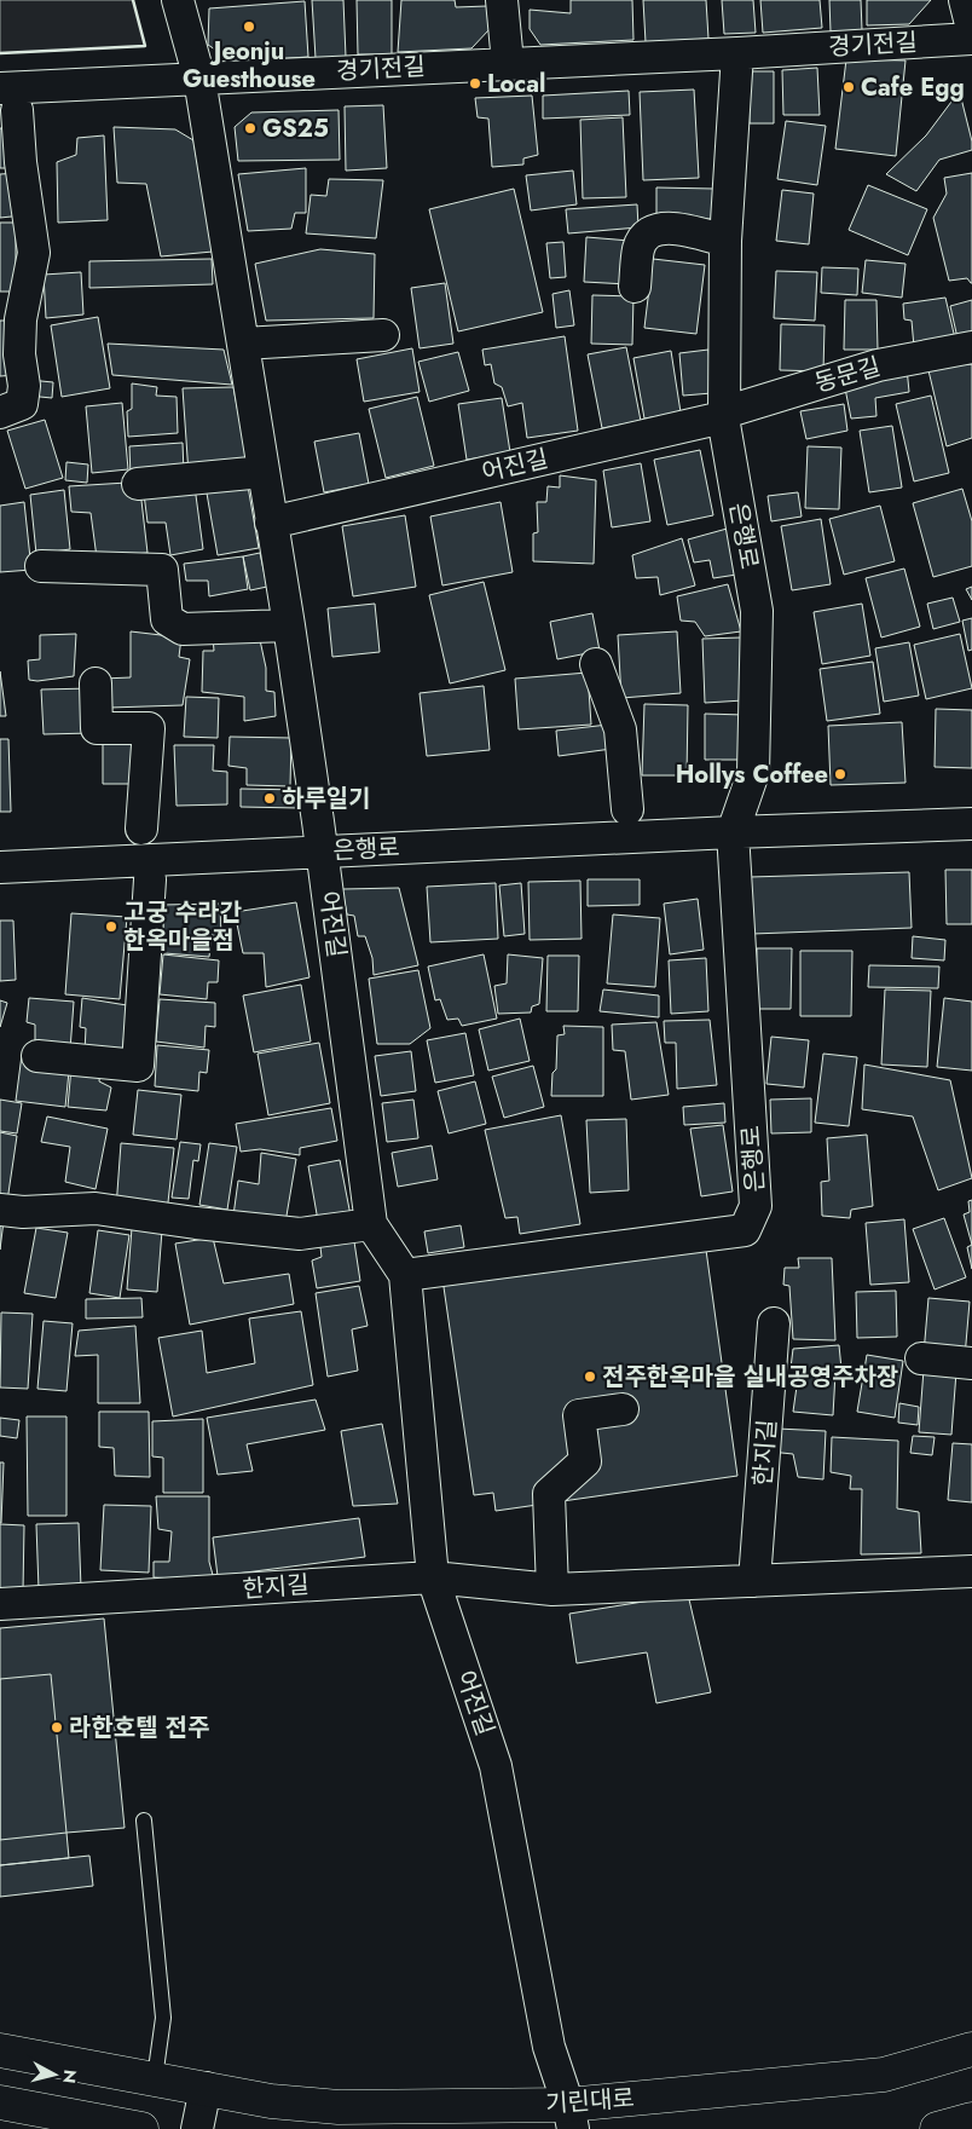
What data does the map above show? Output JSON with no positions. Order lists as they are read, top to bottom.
{
  "streets": {
    "street": [
      "경기전길",
      "동문길",
      "어진길",
      "은행로",
      "한지길",
      "기린대로"
    ]
  },
  "crossings": [
    ["경기전길", "어진길"],
    ["동문길", "어진길"],
    ["동문길", "은행로"],
    ["어진길", "은행로"],
    ["어진길", "한지길"],
    ["어진길", "기린대로"]
  ],
  "places": [
    "Jeonju Guesthouse",
    "Local",
    "Cafe Egg",
    "GS25",
    "Hollys Coffee",
    "하루일기",
    "고궁 수라간 한옥마을점",
    "전주한옥마을 실내공영주차장",
    "라한호텔 전주"
  ],
  "north": "right"
}
